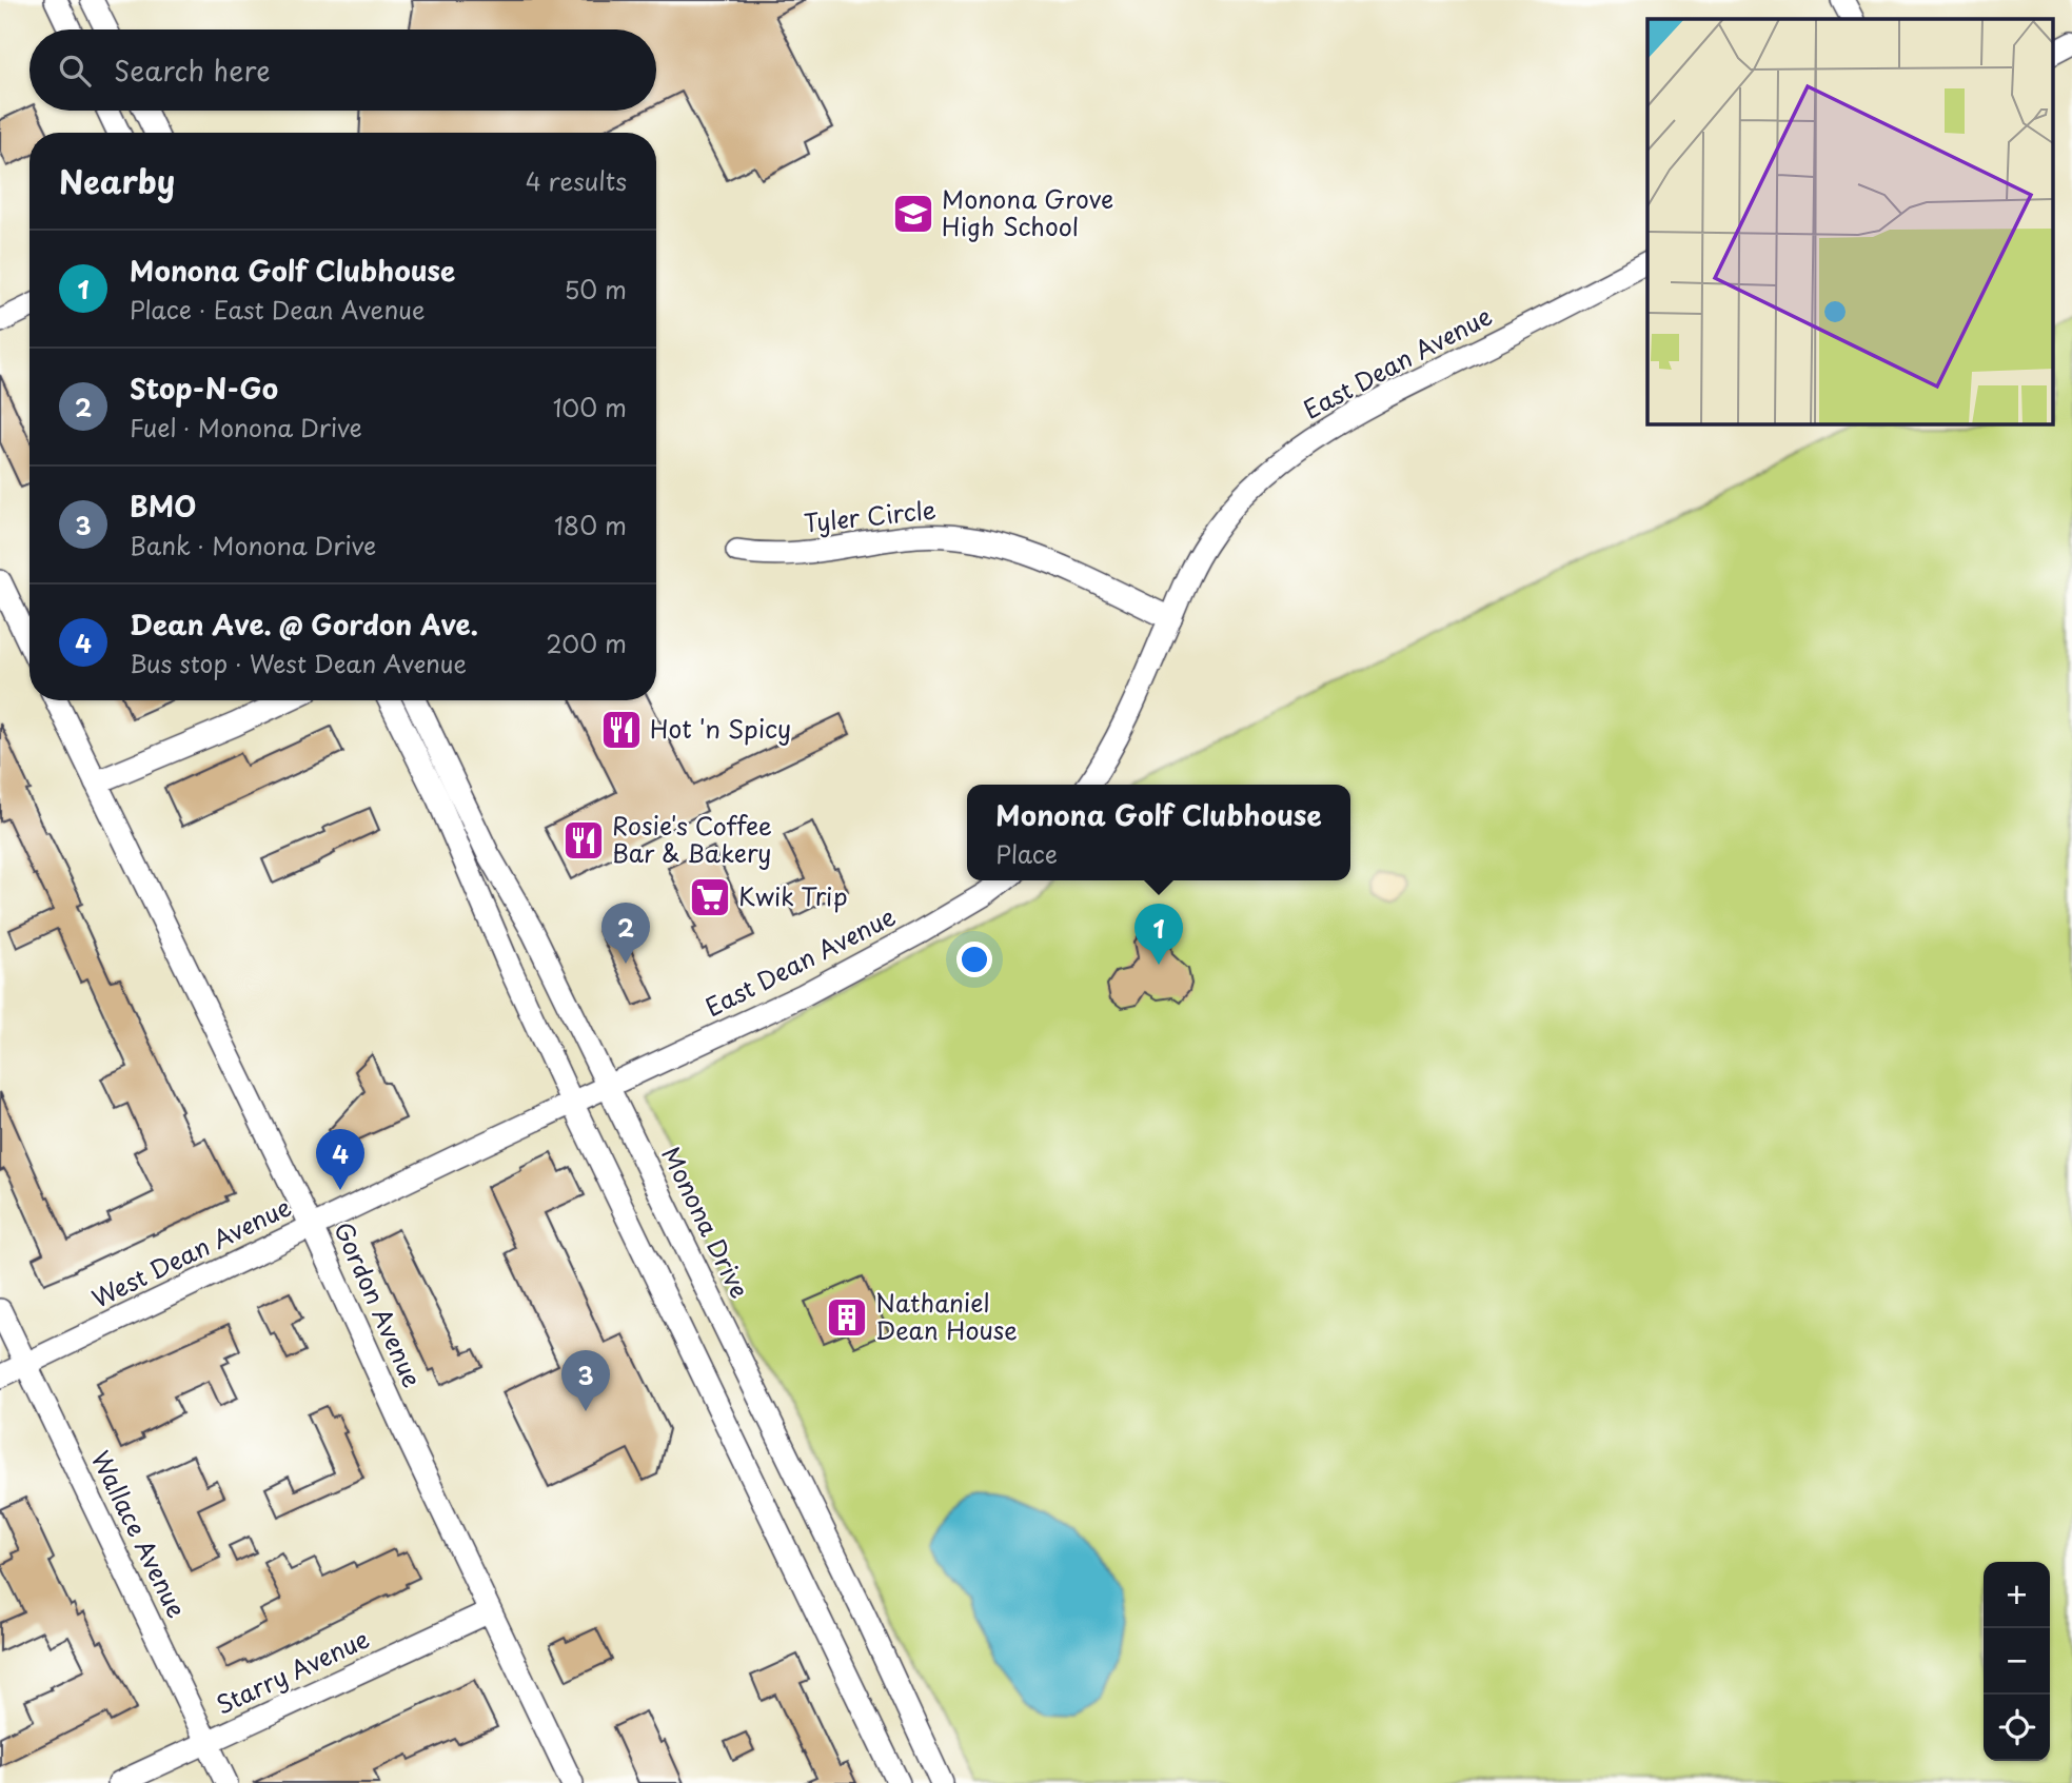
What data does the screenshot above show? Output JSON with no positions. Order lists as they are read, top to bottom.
{
  "streets": {
    "street": [
      "East Dean Avenue",
      "Tyler Circle",
      "Monona Drive",
      "West Dean Avenue",
      "Gordon Avenue",
      "Wallace Avenue",
      "Starry Avenue"
    ]
  },
  "crossings": [
    ["East Dean Avenue", "Tyler Circle"],
    ["East Dean Avenue", "Monona Drive"],
    ["East Dean Avenue", "West Dean Avenue"],
    ["Monona Drive", "West Dean Avenue"],
    ["West Dean Avenue", "Gordon Avenue"],
    ["West Dean Avenue", "Wallace Avenue"],
    ["Gordon Avenue", "Starry Avenue"],
    ["Wallace Avenue", "Starry Avenue"]
  ],
  "places": {
    "school or university": ["Monona Grove High School"],
    "restaurant": ["Hot 'n Spicy", "Rosie's Coffee Bar & Bakery"],
    "supermarket": ["Kwik Trip"],
    "building": ["Nathaniel Dean House"]
  },
  "page": {
    "search": "Search here",
    "heading": ["Nearby", "4 results"],
    "list": [
      {
        "mark": "1",
        "name": "Monona Golf Clubhouse",
        "note": "Place · East Dean Avenue",
        "value": "50 m"
      },
      {
        "mark": "2",
        "name": "Stop-N-Go",
        "note": "Fuel · Monona Drive",
        "value": "100 m"
      },
      {
        "mark": "3",
        "name": "BMO",
        "note": "Bank · Monona Drive",
        "value": "180 m"
      },
      {
        "mark": "4",
        "name": "Dean Ave. @ Gordon Ave.",
        "note": "Bus stop · West Dean Avenue",
        "value": "200 m"
      }
    ],
    "popup": ["Monona Golf Clubhouse", "Place"],
    "pins": [
      "2",
      "1",
      "4",
      "3"
    ],
    "map_buttons": ["+", "−"]
  }
}
